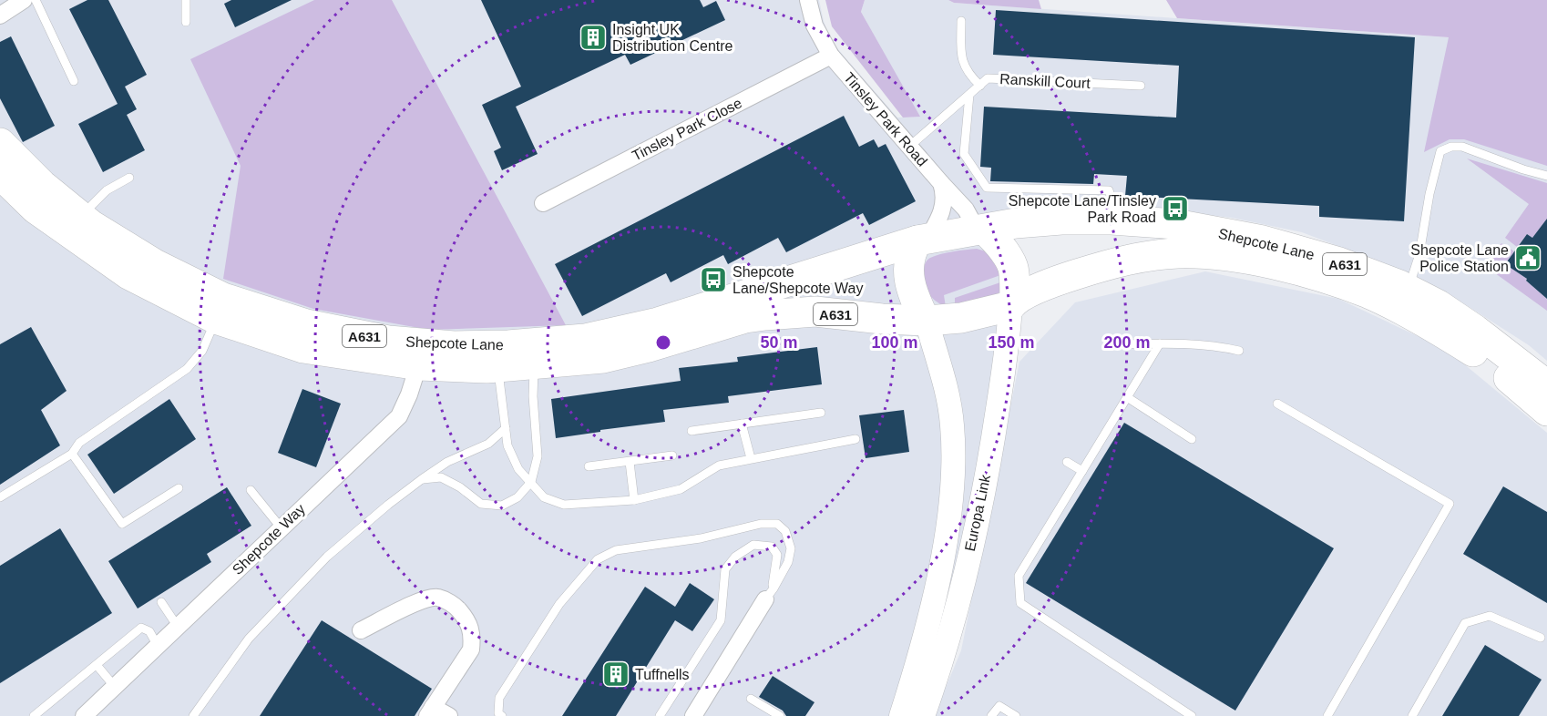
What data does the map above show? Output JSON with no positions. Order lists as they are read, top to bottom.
{
  "streets": {
    "highway": ["Shepcote Lane", "A631"],
    "street": [
      "Tinsley Park Road",
      "Tinsley Park Close",
      "Europa Link",
      "Shepcote Way"
    ],
    "lane": ["Ranskill Court"]
  },
  "crossings": [
    ["Ranskill Court", "Tinsley Park Road"],
    ["Tinsley Park Road", "Tinsley Park Close"],
    ["Tinsley Park Road", "Shepcote Lane"],
    ["Tinsley Park Road", "Europa Link"],
    ["Shepcote Lane", "Europa Link"],
    ["Shepcote Lane", "Shepcote Way"]
  ],
  "places": {
    "building": ["Insight UK Distribution Centre", "Tuffnells"],
    "bus stop": ["Shepcote Lane/Tinsley Park Road", "Shepcote Lane/Shepcote Way"],
    "public building": ["Shepcote Lane Police Station"]
  },
  "rings": [
    "50 m",
    "100 m",
    "150 m",
    "200 m"
  ]
}
